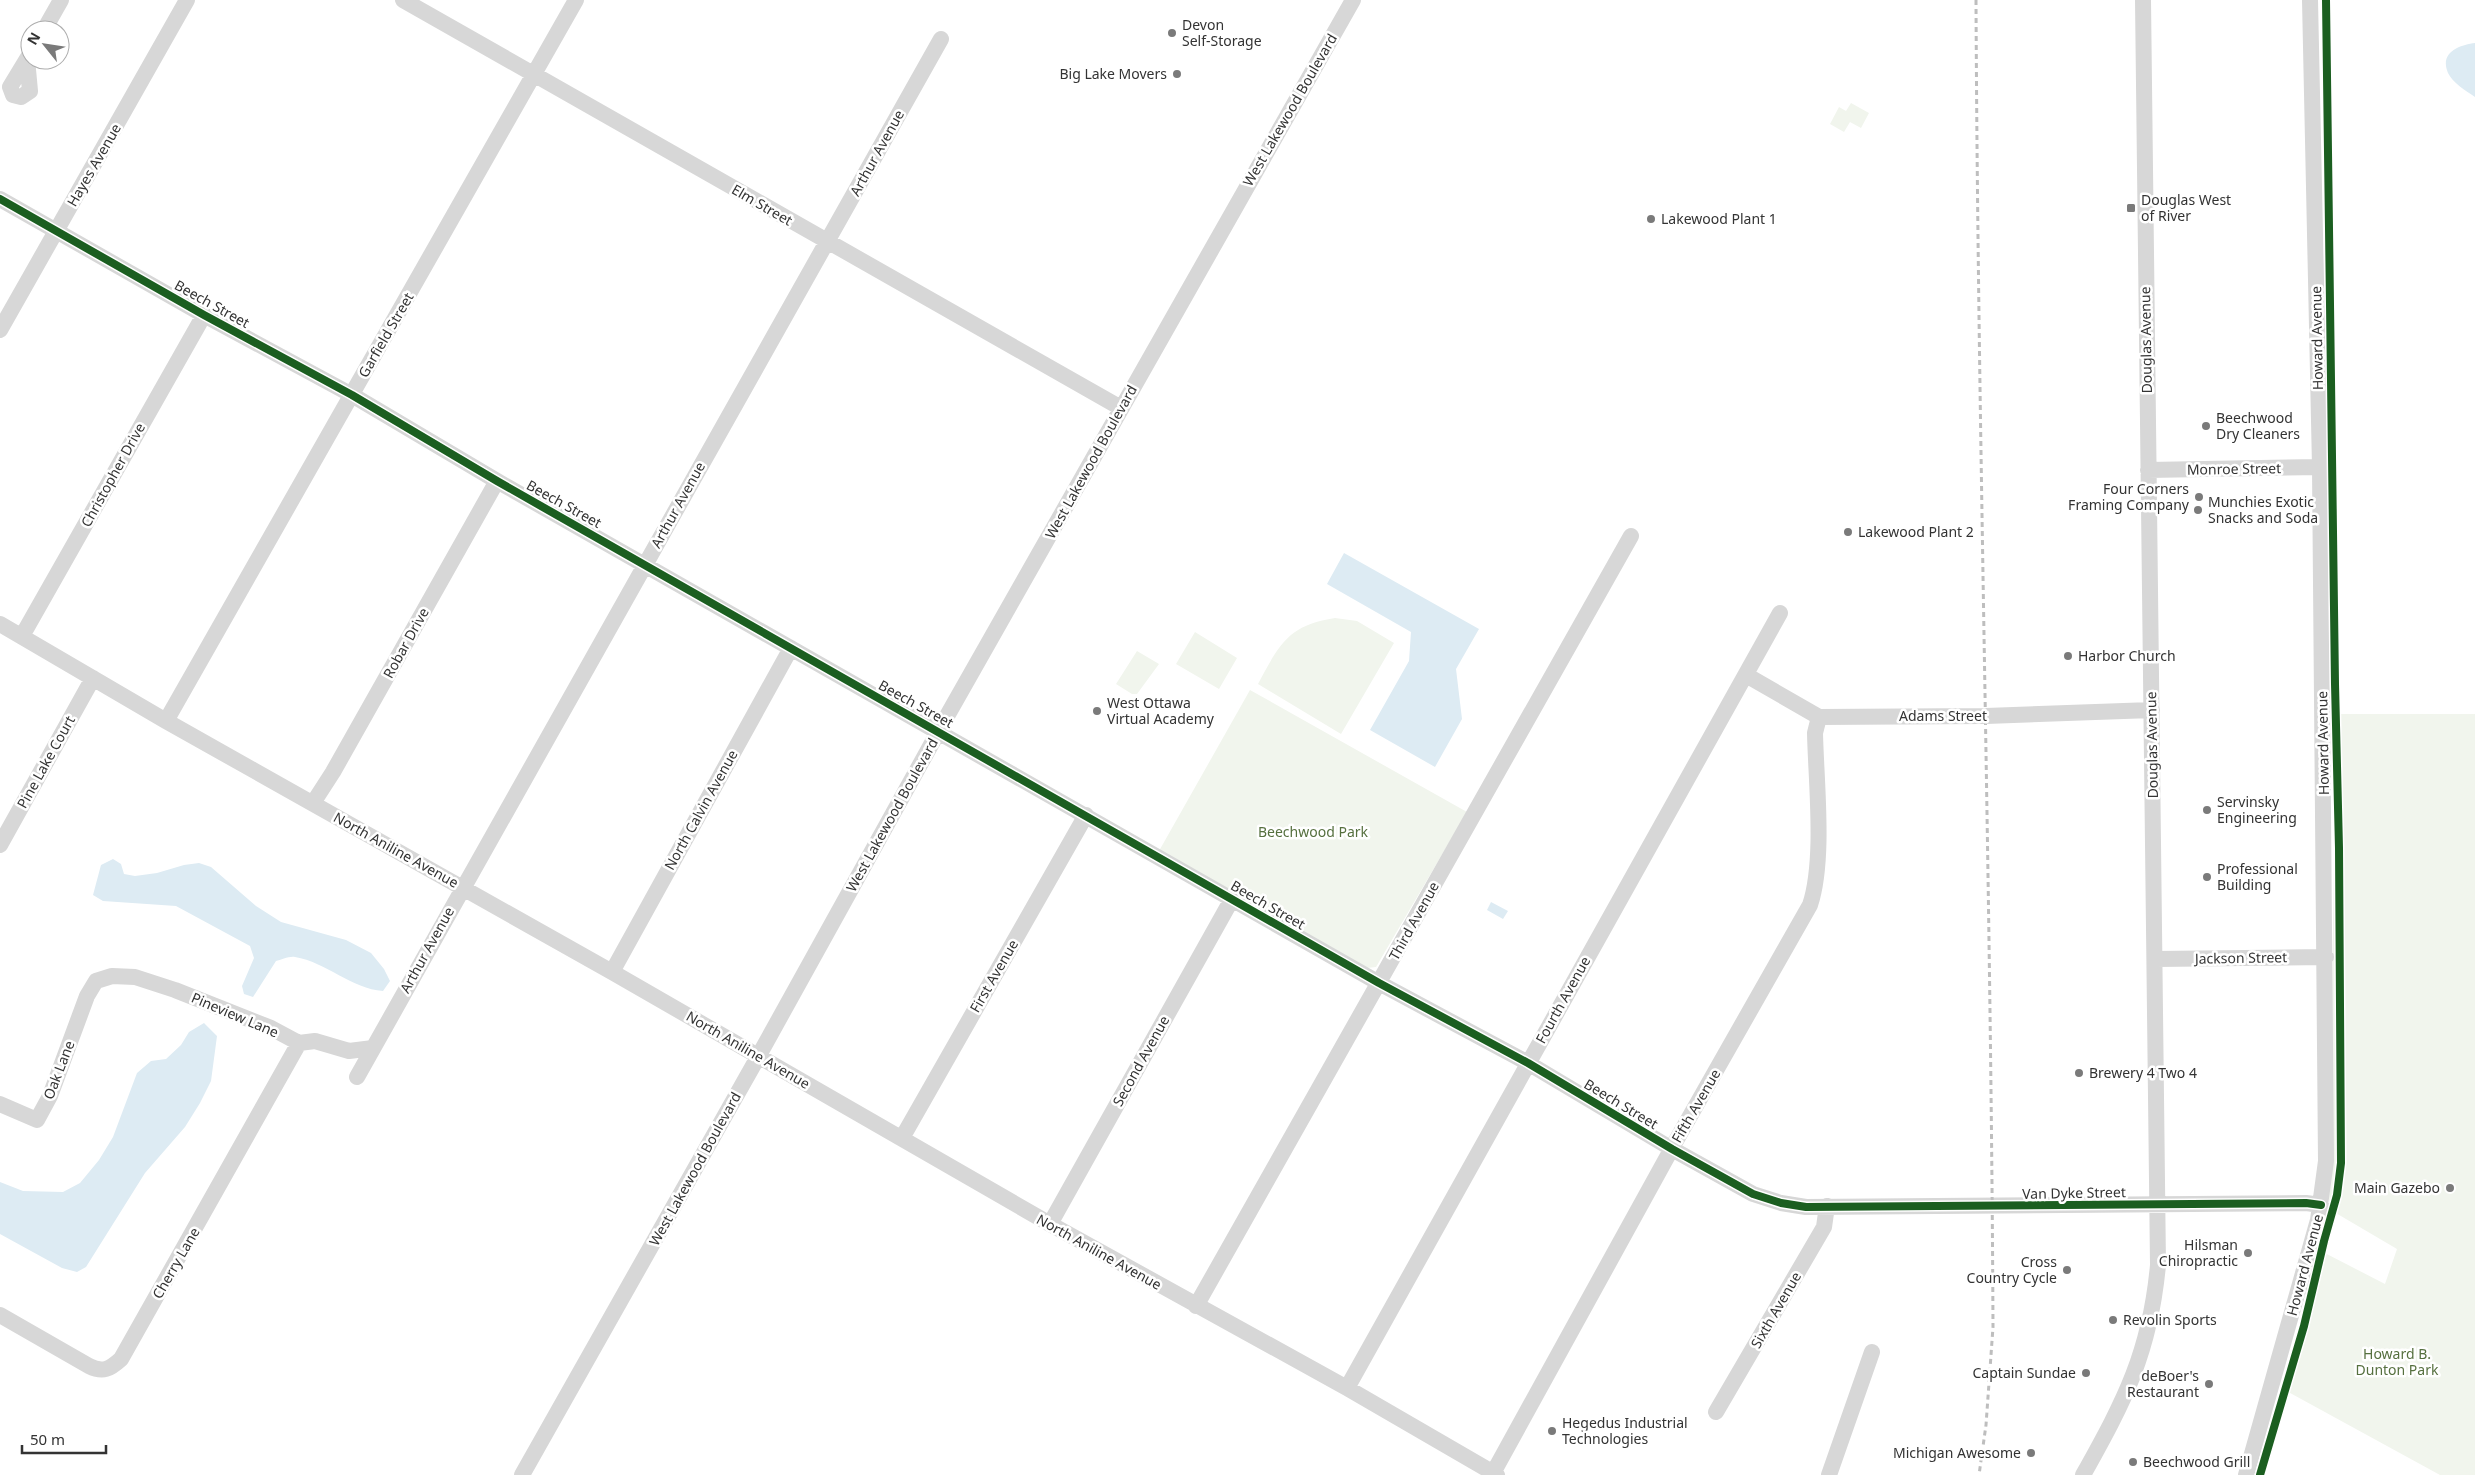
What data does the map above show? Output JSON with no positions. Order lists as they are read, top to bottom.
{
  "streets": {
    "street": [
      "West Lakewood Boulevard",
      "Arthur Avenue",
      "Hayes Avenue",
      "Elm Street",
      "Beech Street",
      "Garfield Street",
      "Howard Avenue",
      "Douglas Avenue",
      "Monroe Street",
      "Christopher Drive",
      "Robar Drive",
      "Adams Street",
      "Pine Lake Court",
      "North Calvin Avenue",
      "North Aniline Avenue",
      "Third Avenue",
      "Jackson Street",
      "First Avenue",
      "Fourth Avenue",
      "Pineview Lane",
      "Second Avenue",
      "Oak Lane",
      "Fifth Avenue",
      "Van Dyke Street",
      "Cherry Lane",
      "Sixth Avenue"
    ]
  },
  "crossings": [
    ["West Lakewood Boulevard", "Elm Street"],
    ["West Lakewood Boulevard", "Beech Street"],
    ["West Lakewood Boulevard", "North Aniline Avenue"],
    ["Arthur Avenue", "Elm Street"],
    ["Arthur Avenue", "Beech Street"],
    ["Arthur Avenue", "North Aniline Avenue"],
    ["Hayes Avenue", "Beech Street"],
    ["Elm Street", "Garfield Street"],
    ["Beech Street", "Garfield Street"],
    ["Beech Street", "Christopher Drive"],
    ["Beech Street", "Robar Drive"],
    ["Beech Street", "North Calvin Avenue"],
    ["Beech Street", "Third Avenue"],
    ["Beech Street", "First Avenue"],
    ["Beech Street", "Fourth Avenue"],
    ["Beech Street", "Second Avenue"],
    ["Beech Street", "Fifth Avenue"],
    ["Beech Street", "Van Dyke Street"],
    ["Beech Street", "Sixth Avenue"],
    ["Garfield Street", "North Aniline Avenue"],
    ["Howard Avenue", "Monroe Street"],
    ["Howard Avenue", "Jackson Street"],
    ["Howard Avenue", "Van Dyke Street"],
    ["Douglas Avenue", "Monroe Street"],
    ["Douglas Avenue", "Adams Street"],
    ["Douglas Avenue", "Jackson Street"],
    ["Douglas Avenue", "Van Dyke Street"],
    ["Christopher Drive", "North Aniline Avenue"],
    ["Robar Drive", "North Aniline Avenue"],
    ["Adams Street", "Fifth Avenue"],
    ["Pine Lake Court", "North Aniline Avenue"],
    ["North Calvin Avenue", "North Aniline Avenue"],
    ["North Aniline Avenue", "Third Avenue"],
    ["North Aniline Avenue", "First Avenue"],
    ["North Aniline Avenue", "Fourth Avenue"],
    ["North Aniline Avenue", "Second Avenue"],
    ["North Aniline Avenue", "Fifth Avenue"],
    ["Pineview Lane", "Oak Lane"],
    ["Pineview Lane", "Cherry Lane"],
    ["Van Dyke Street", "Sixth Avenue"]
  ],
  "parks": ["Beechwood Park", "Howard B. Dunton Park"],
  "places": {
    "other": [
      "Devon Self-Storage",
      "Big Lake Movers",
      "Lakewood Plant 1",
      "Beechwood Dry Cleaners",
      "Four Corners Framing Company",
      "Munchies Exotic Snacks and Soda",
      "Lakewood Plant 2",
      "Harbor Church",
      "West Ottawa Virtual Academy",
      "Servinsky Engineering",
      "Professional Building",
      "Brewery 4 Two 4",
      "Main Gazebo",
      "Hilsman Chiropractic",
      "Cross Country Cycle",
      "Revolin Sports",
      "Captain Sundae",
      "deBoer's Restaurant",
      "Hegedus Industrial Technologies",
      "Michigan Awesome",
      "Beechwood Grill"
    ],
    "transit": ["Douglas West of River"]
  },
  "scale_bar": "50 m",
  "north": "top left"
}
